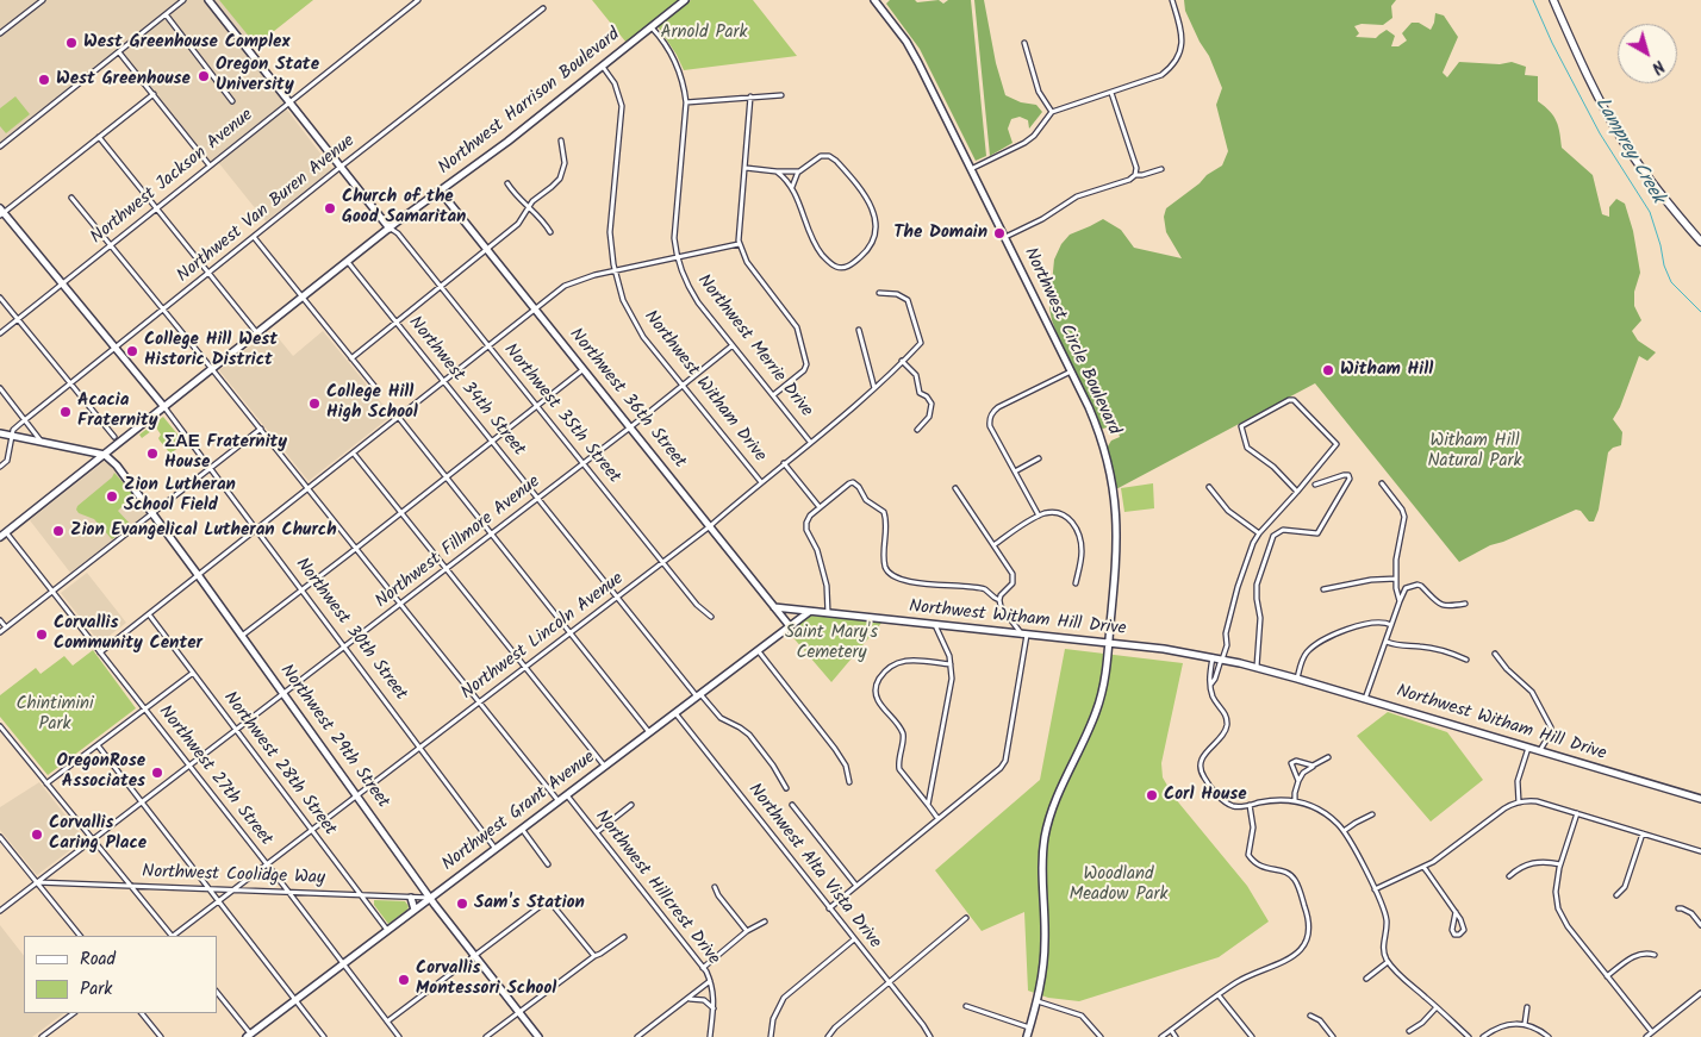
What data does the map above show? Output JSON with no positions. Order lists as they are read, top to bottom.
{
  "streets": {
    "street": [
      "Northwest Harrison Boulevard",
      "Northwest Jackson Avenue",
      "Northwest Van Buren Avenue",
      "Northwest Circle Boulevard",
      "Northwest Merrie Drive",
      "Northwest 34th Street",
      "Northwest Witham Drive",
      "Northwest 36th Street",
      "Northwest 35th Street",
      "Northwest Fillmore Avenue",
      "Northwest Witham Hill Drive",
      "Northwest 30th Street",
      "Northwest Lincoln Avenue",
      "Northwest 29th Street",
      "Northwest 28th Street",
      "Northwest 27th Street",
      "Northwest Grant Avenue",
      "Northwest Alta Vista Drive",
      "Northwest Coolidge Way",
      "Northwest Hillcrest Drive"
    ]
  },
  "crossings": [
    ["Northwest Harrison Boulevard", "Northwest Merrie Drive"],
    ["Northwest Harrison Boulevard", "Northwest 34th Street"],
    ["Northwest Harrison Boulevard", "Northwest Witham Drive"],
    ["Northwest Harrison Boulevard", "Northwest 36th Street"],
    ["Northwest Harrison Boulevard", "Northwest 35th Street"],
    ["Northwest Harrison Boulevard", "Northwest 30th Street"],
    ["Northwest Harrison Boulevard", "Northwest 29th Street"],
    ["Northwest Harrison Boulevard", "Northwest 27th Street"],
    ["Northwest Jackson Avenue", "Northwest 30th Street"],
    ["Northwest Van Buren Avenue", "Northwest 30th Street"],
    ["Northwest Circle Boulevard", "Northwest Witham Hill Drive"],
    ["Northwest Merrie Drive", "Northwest Fillmore Avenue"],
    ["Northwest Merrie Drive", "Northwest Lincoln Avenue"],
    ["Northwest 34th Street", "Northwest Fillmore Avenue"],
    ["Northwest 34th Street", "Northwest Lincoln Avenue"],
    ["Northwest 34th Street", "Northwest Grant Avenue"],
    ["Northwest Witham Drive", "Northwest Fillmore Avenue"],
    ["Northwest Witham Drive", "Northwest Lincoln Avenue"],
    ["Northwest 36th Street", "Northwest Fillmore Avenue"],
    ["Northwest 36th Street", "Northwest Witham Hill Drive"],
    ["Northwest 36th Street", "Northwest Lincoln Avenue"],
    ["Northwest 36th Street", "Northwest Grant Avenue"],
    ["Northwest 35th Street", "Northwest Fillmore Avenue"],
    ["Northwest 35th Street", "Northwest Lincoln Avenue"],
    ["Northwest Fillmore Avenue", "Northwest 30th Street"],
    ["Northwest Fillmore Avenue", "Northwest 29th Street"],
    ["Northwest Fillmore Avenue", "Northwest 28th Street"],
    ["Northwest Fillmore Avenue", "Northwest 27th Street"],
    ["Northwest Fillmore Avenue", "Northwest Coolidge Way"],
    ["Northwest Witham Hill Drive", "Northwest Grant Avenue"],
    ["Northwest 30th Street", "Northwest Lincoln Avenue"],
    ["Northwest 30th Street", "Northwest Grant Avenue"],
    ["Northwest Lincoln Avenue", "Northwest 29th Street"],
    ["Northwest Lincoln Avenue", "Northwest 28th Street"],
    ["Northwest Lincoln Avenue", "Northwest 27th Street"],
    ["Northwest Lincoln Avenue", "Northwest Coolidge Way"],
    ["Northwest 29th Street", "Northwest Grant Avenue"],
    ["Northwest 29th Street", "Northwest Coolidge Way"],
    ["Northwest 28th Street", "Northwest Grant Avenue"],
    ["Northwest 28th Street", "Northwest Coolidge Way"],
    ["Northwest 27th Street", "Northwest Grant Avenue"],
    ["Northwest 27th Street", "Northwest Coolidge Way"],
    ["Northwest Grant Avenue", "Northwest Alta Vista Drive"],
    ["Northwest Grant Avenue", "Northwest Coolidge Way"],
    ["Northwest Grant Avenue", "Northwest Hillcrest Drive"]
  ],
  "water": ["Lamprey Creek"],
  "parks": [
    "Arnold Park",
    "Witham Hill Natural Park",
    "Saint Mary's Cemetery",
    "Chintimini Park",
    "Woodland Meadow Park"
  ],
  "places": [
    "West Greenhouse Complex",
    "Oregon State University",
    "West Greenhouse",
    "Church of the Good Samaritan",
    "The Domain",
    "College Hill West Historic District",
    "Witham Hill",
    "College Hill High School",
    "Acacia Fraternity",
    "ΣΑΕ Fraternity House",
    "Zion Lutheran School Field",
    "Zion Evangelical Lutheran Church",
    "Corvallis Community Center",
    "OregonRose Associates",
    "Corl House",
    "Corvallis Caring Place",
    "Sam's Station",
    "Corvallis Montessori School"
  ],
  "legend": ["Road", "Park"],
  "north": "bottom right"
}
